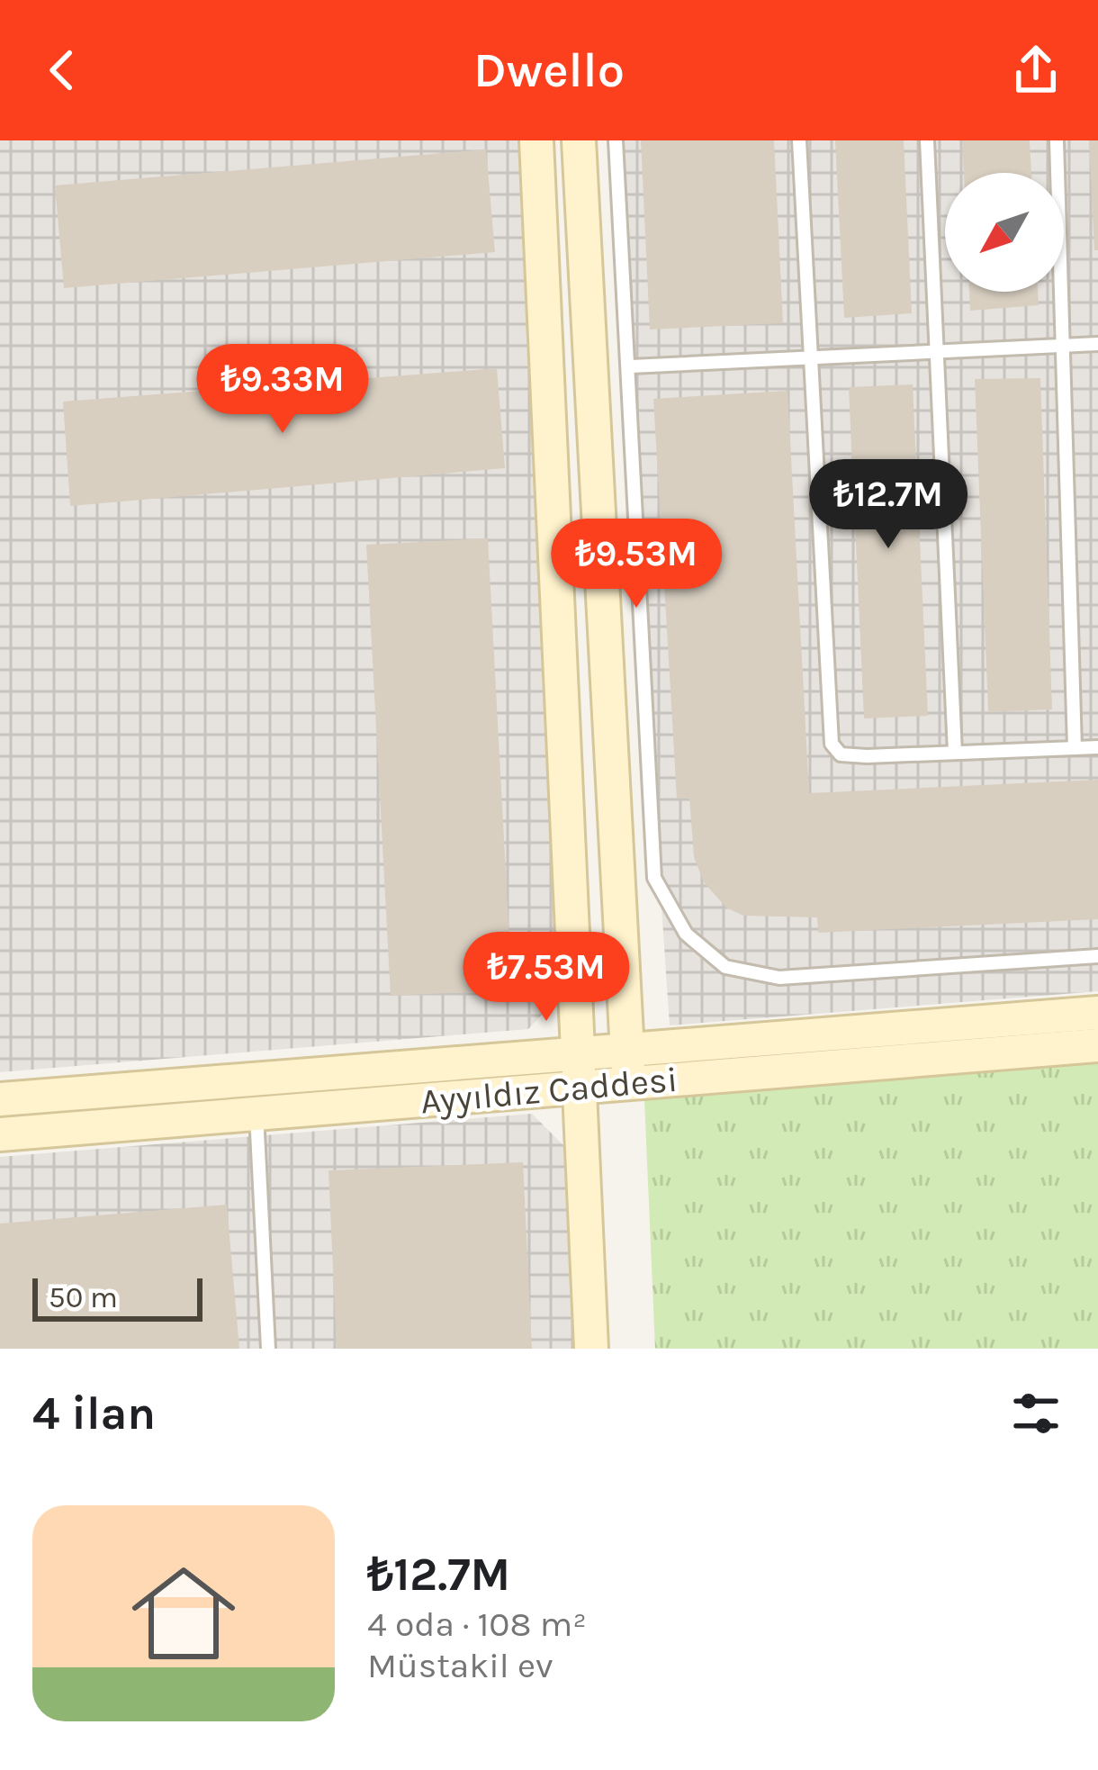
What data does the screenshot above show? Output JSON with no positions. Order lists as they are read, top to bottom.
{
  "streets": {
    "street": ["Ayyıldız Caddesi"]
  },
  "scale_bar": "50 m",
  "north": "bottom left",
  "page": {
    "header": "Dwello",
    "price": [
      "₺9.33M",
      "₺12.7M",
      "₺9.53M",
      "₺7.53M"
    ],
    "scale": "50 m",
    "heading": "4 ilan",
    "list": [
      {
        "name": "₺12.7M",
        "note": "4 oda · 108 m² · Müstakil ev"
      }
    ]
  }
}
